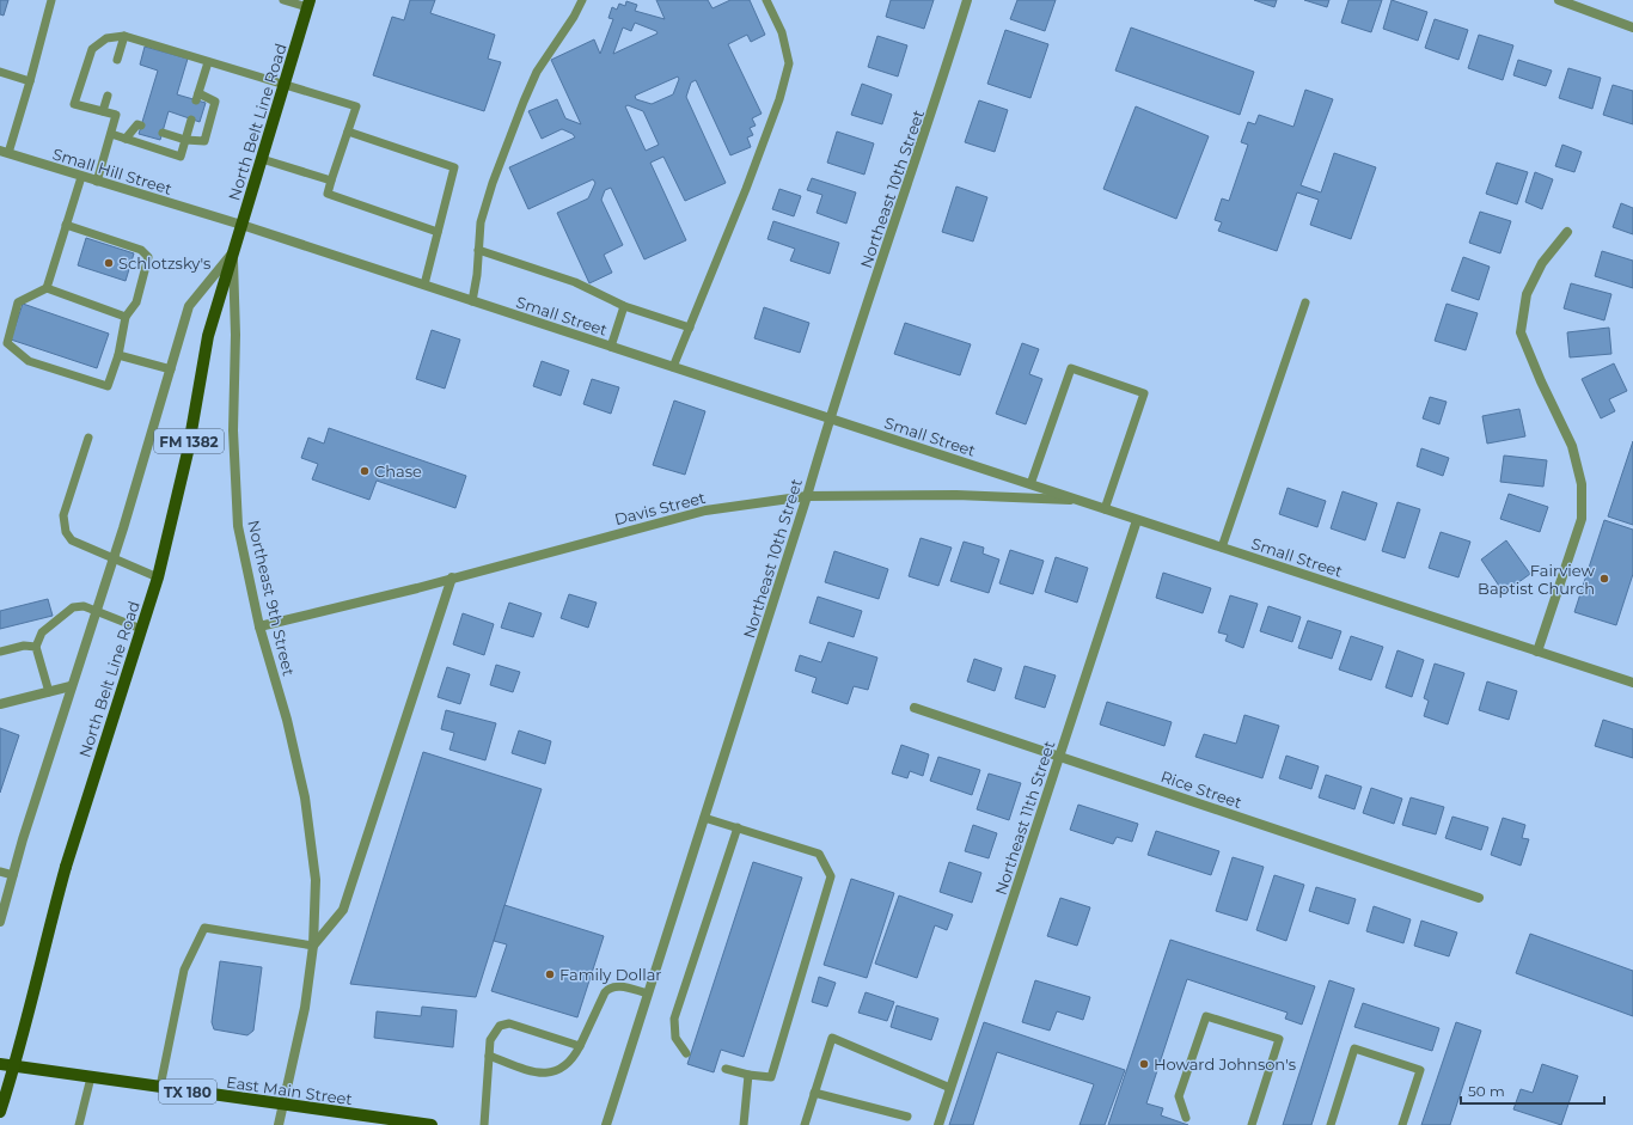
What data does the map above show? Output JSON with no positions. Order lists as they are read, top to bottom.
{
  "streets": {
    "main road": [
      "North Belt Line Road",
      "FM 1382",
      "East Main Street",
      "TX 180"
    ],
    "street": [
      "Small Hill Street",
      "Northeast 10th Street",
      "Small Street",
      "Davis Street",
      "Northeast 9th Street",
      "Rice Street",
      "Northeast 11th Street"
    ]
  },
  "crossings": [
    ["North Belt Line Road", "Small Street"],
    ["North Belt Line Road", "Northeast 9th Street"],
    ["Small Hill Street", "Small Street"],
    ["Northeast 10th Street", "Small Street"],
    ["Northeast 10th Street", "Davis Street"],
    ["Small Street", "Davis Street"],
    ["Small Street", "Northeast 11th Street"],
    ["Davis Street", "Northeast 9th Street"],
    ["Northeast 9th Street", "East Main Street"],
    ["Rice Street", "Northeast 11th Street"]
  ],
  "places": [
    "Schlotzsky's",
    "Chase",
    "Fairview Baptist Church",
    "Family Dollar",
    "Howard Johnson's"
  ],
  "scale_bar": "50 m"
}
